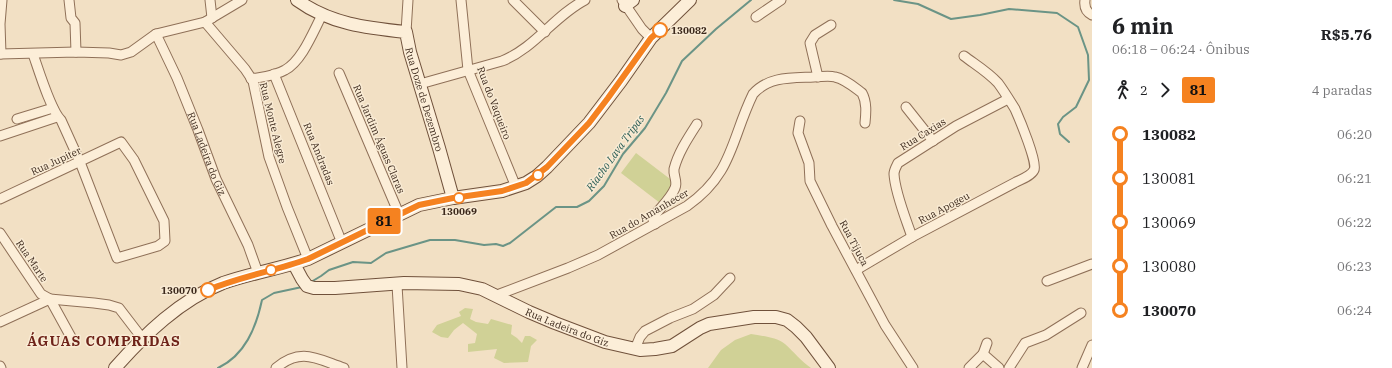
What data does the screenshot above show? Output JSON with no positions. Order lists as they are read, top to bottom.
{
  "streets": {
    "street": [
      "Rua Doze de Dezembro",
      "Rua do Vaqueiro",
      "Rua Monte Alegre",
      "Rua Caxias",
      "Rua Jardim Águas Claras",
      "Rua Ladeira do Giz",
      "Rua Andradas",
      "Rua Jupiter",
      "Rua Apogeu",
      "Rua do Amanhecer",
      "Rua Tijuca",
      "Rua Marte"
    ]
  },
  "crossings": [
    ["Rua Caxias", "Rua Apogeu"],
    ["Rua Ladeira do Giz", "Rua do Amanhecer"],
    ["Rua Apogeu", "Rua Tijuca"]
  ],
  "districts": ["ÁGUAS COMPRIDAS"],
  "water": ["Riacho Lava Tripas"],
  "places": ["130082", "130069", "130070"],
  "lines": ["bus line 81"],
  "page": {
    "on_map": "81",
    "heading": ["6 min", "06:18 – 06:24 · Ônibus", "R$5.76"],
    "legs": ["2", "81", "4 paradas"],
    "list": [
      {
        "name": "130082",
        "value": "06:20"
      },
      {
        "name": "130081",
        "value": "06:21"
      },
      {
        "name": "130069",
        "value": "06:22"
      },
      {
        "name": "130080",
        "value": "06:23"
      },
      {
        "name": "130070",
        "value": "06:24"
      }
    ]
  }
}
